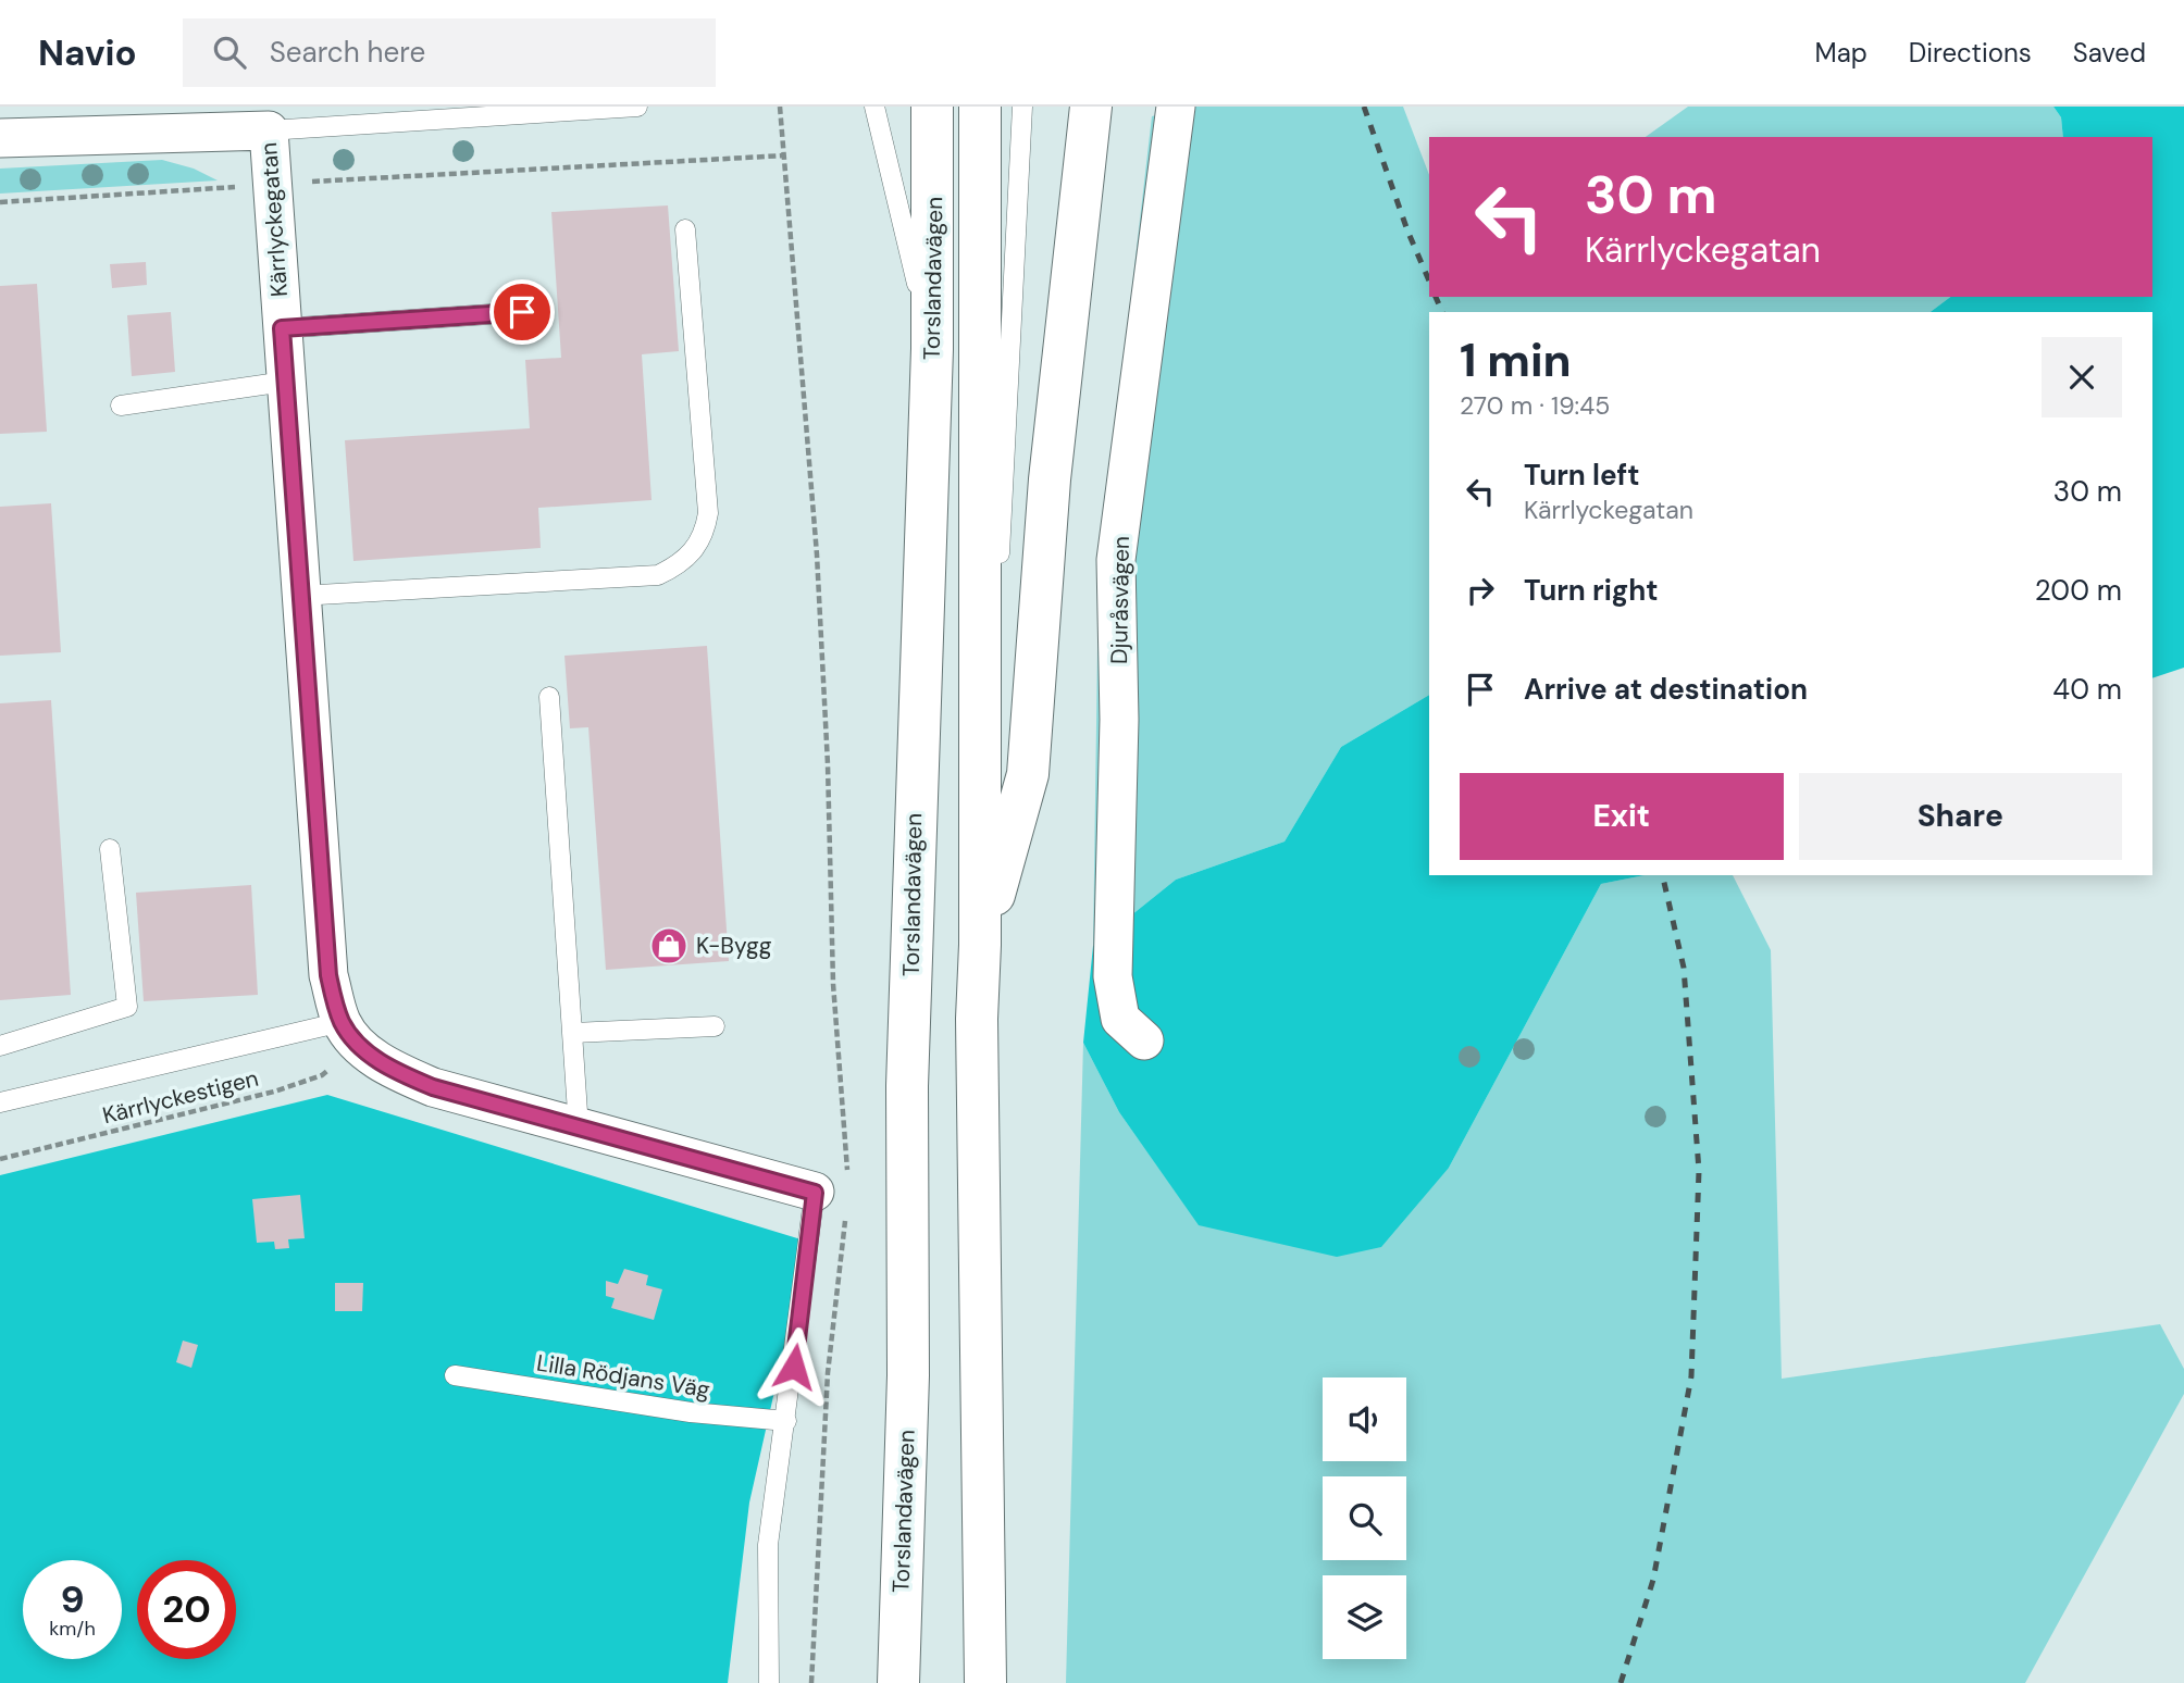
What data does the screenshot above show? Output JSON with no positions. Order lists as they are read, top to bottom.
{
  "streets": {
    "main road": ["Torslandavägen"],
    "street": ["Kärrlyckegatan", "Djuråsvägen"],
    "lane": ["Lilla Rödjans Väg"],
    "path": ["Kärrlyckestigen"]
  },
  "crossings": [
    ["Kärrlyckegatan", "Kärrlyckestigen"]
  ],
  "places": {
    "shop": ["K-Bygg"]
  },
  "page": {
    "header": "Navio",
    "search": "Search here",
    "nav": ["Map", "Directions", "Saved"],
    "turn": ["30 m", "Kärrlyckegatan"],
    "heading": ["1 min", "270 m · 19:45"],
    "list": [
      {
        "name": "Turn left",
        "note": "Kärrlyckegatan",
        "value": "30 m"
      },
      {
        "name": "Turn right",
        "value": "200 m"
      },
      {
        "name": "Arrive at destination",
        "value": "40 m"
      }
    ],
    "buttons": ["Exit", "Share"],
    "speed": "9 km/h",
    "limit": "20"
  }
}
